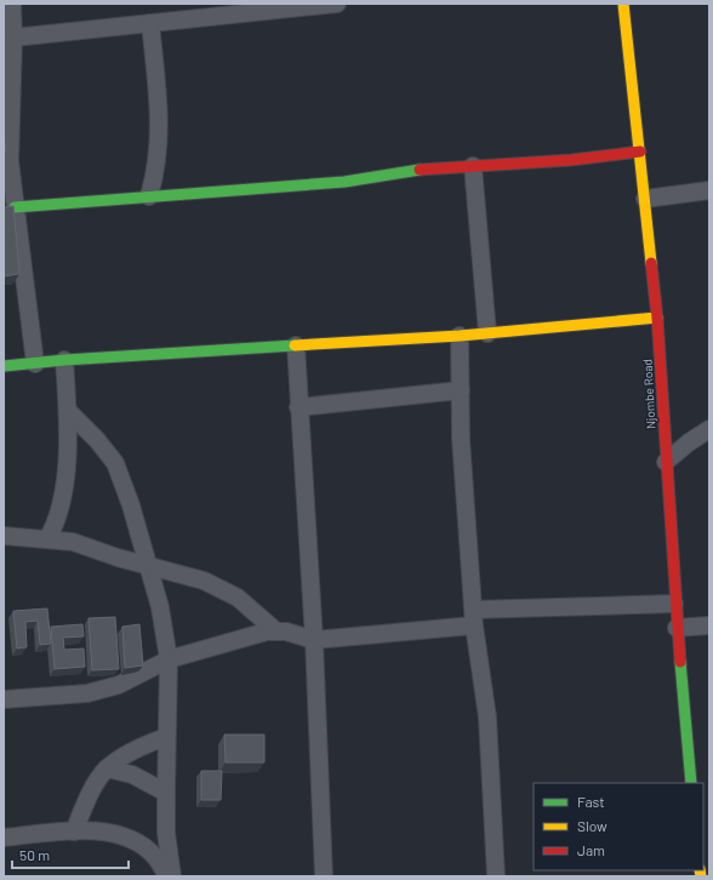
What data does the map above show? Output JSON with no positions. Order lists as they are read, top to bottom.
{
  "streets": {
    "main road": ["Njombe Road"]
  },
  "legend": ["Fast", "Slow", "Jam"],
  "scale_bar": "50 m"
}
